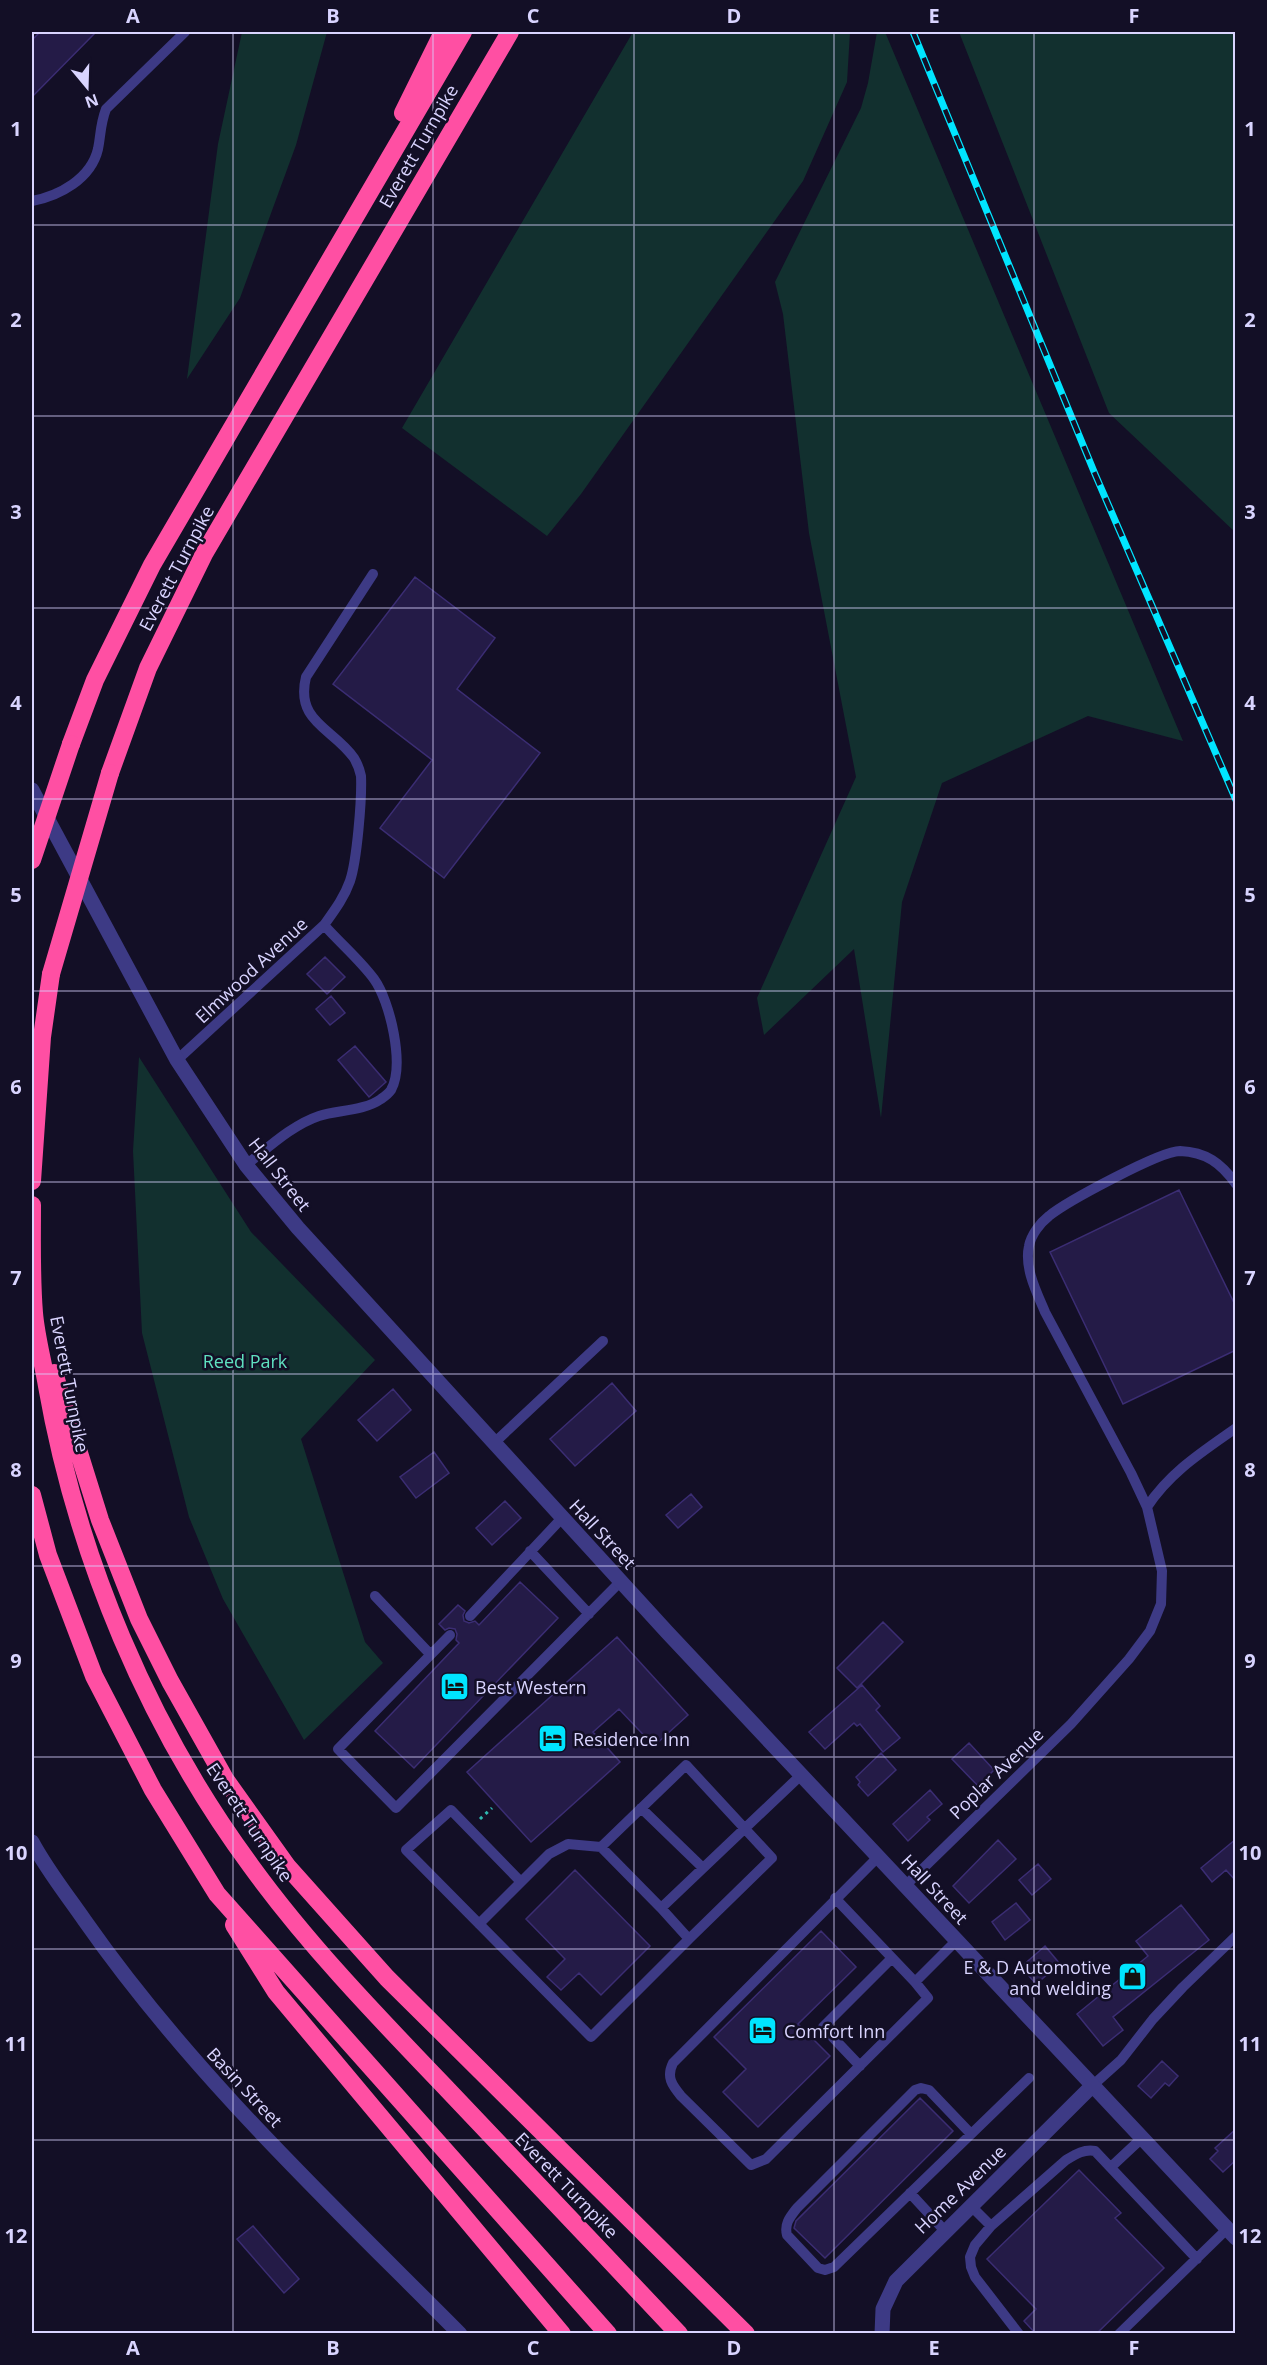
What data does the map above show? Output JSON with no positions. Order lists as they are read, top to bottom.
{
  "streets": {
    "highway": ["Everett Turnpike"],
    "street": ["Hall Street", "Basin Street", "Home Avenue"],
    "lane": ["Elmwood Avenue", "Poplar Avenue"]
  },
  "crossings": [
    ["Elmwood Avenue", "Hall Street"],
    ["Hall Street", "Poplar Avenue"],
    ["Hall Street", "Home Avenue"]
  ],
  "parks": ["Reed Park"],
  "places": {
    "hotel": ["Best Western", "Residence Inn", "Comfort Inn"],
    "shop": ["E & D Automotive and welding"]
  },
  "north": "bottom",
  "grid": {
    "columns": [
      "A",
      "B",
      "C",
      "D",
      "E",
      "F"
    ],
    "rows": [
      "1",
      "2",
      "3",
      "4",
      "5",
      "6",
      "7",
      "8",
      "9",
      "10",
      "11",
      "12"
    ]
  }
}
